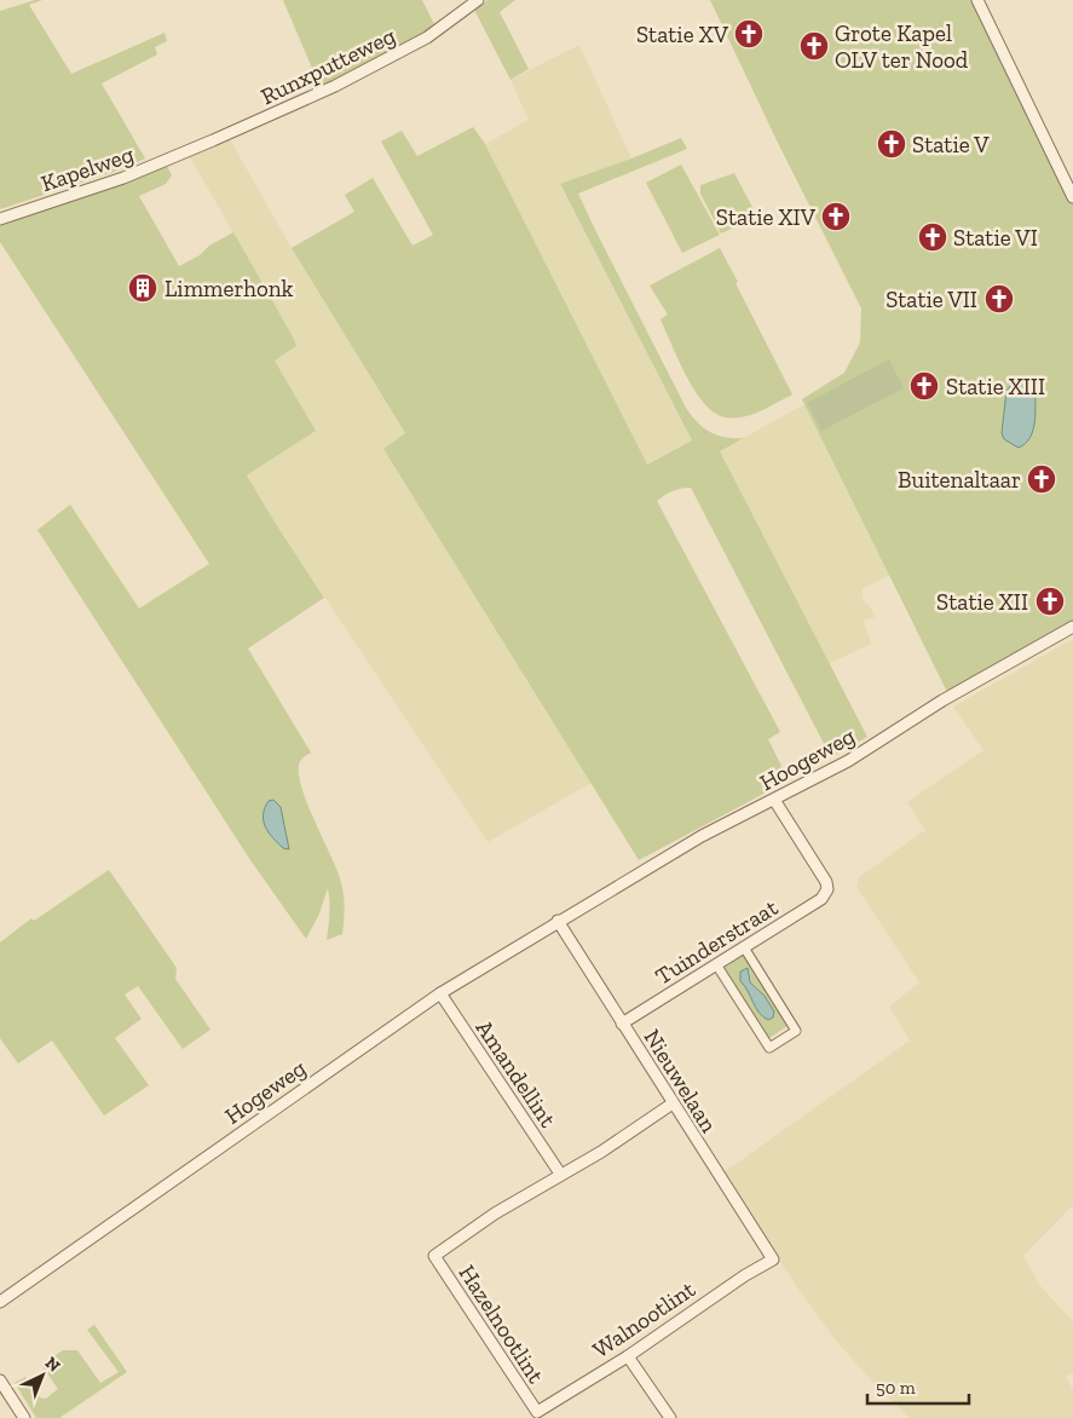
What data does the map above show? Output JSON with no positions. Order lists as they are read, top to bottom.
{
  "streets": {
    "street": [
      "Runxputteweg",
      "Kapelweg",
      "Hoogeweg",
      "Tuinderstraat",
      "Amandellint",
      "Nieuwelaan",
      "Hogeweg",
      "Walnootlint",
      "Hazelnootlint"
    ]
  },
  "crossings": [
    ["Runxputteweg", "Kapelweg"],
    ["Hoogeweg", "Tuinderstraat"],
    ["Hoogeweg", "Nieuwelaan"],
    ["Hoogeweg", "Hogeweg"],
    ["Tuinderstraat", "Nieuwelaan"],
    ["Amandellint", "Hogeweg"],
    ["Amandellint", "Hazelnootlint"],
    ["Nieuwelaan", "Hogeweg"],
    ["Nieuwelaan", "Walnootlint"],
    ["Walnootlint", "Hazelnootlint"]
  ],
  "places": {
    "church": [
      "Statie XV",
      "Grote Kapel OLV ter Nood",
      "Statie V",
      "Statie XIV",
      "Statie VI",
      "Statie VII",
      "Statie XIII",
      "Buitenaltaar",
      "Statie XII"
    ],
    "building": ["Limmerhonk"]
  },
  "scale_bar": "50 m",
  "north": "top right"
}
